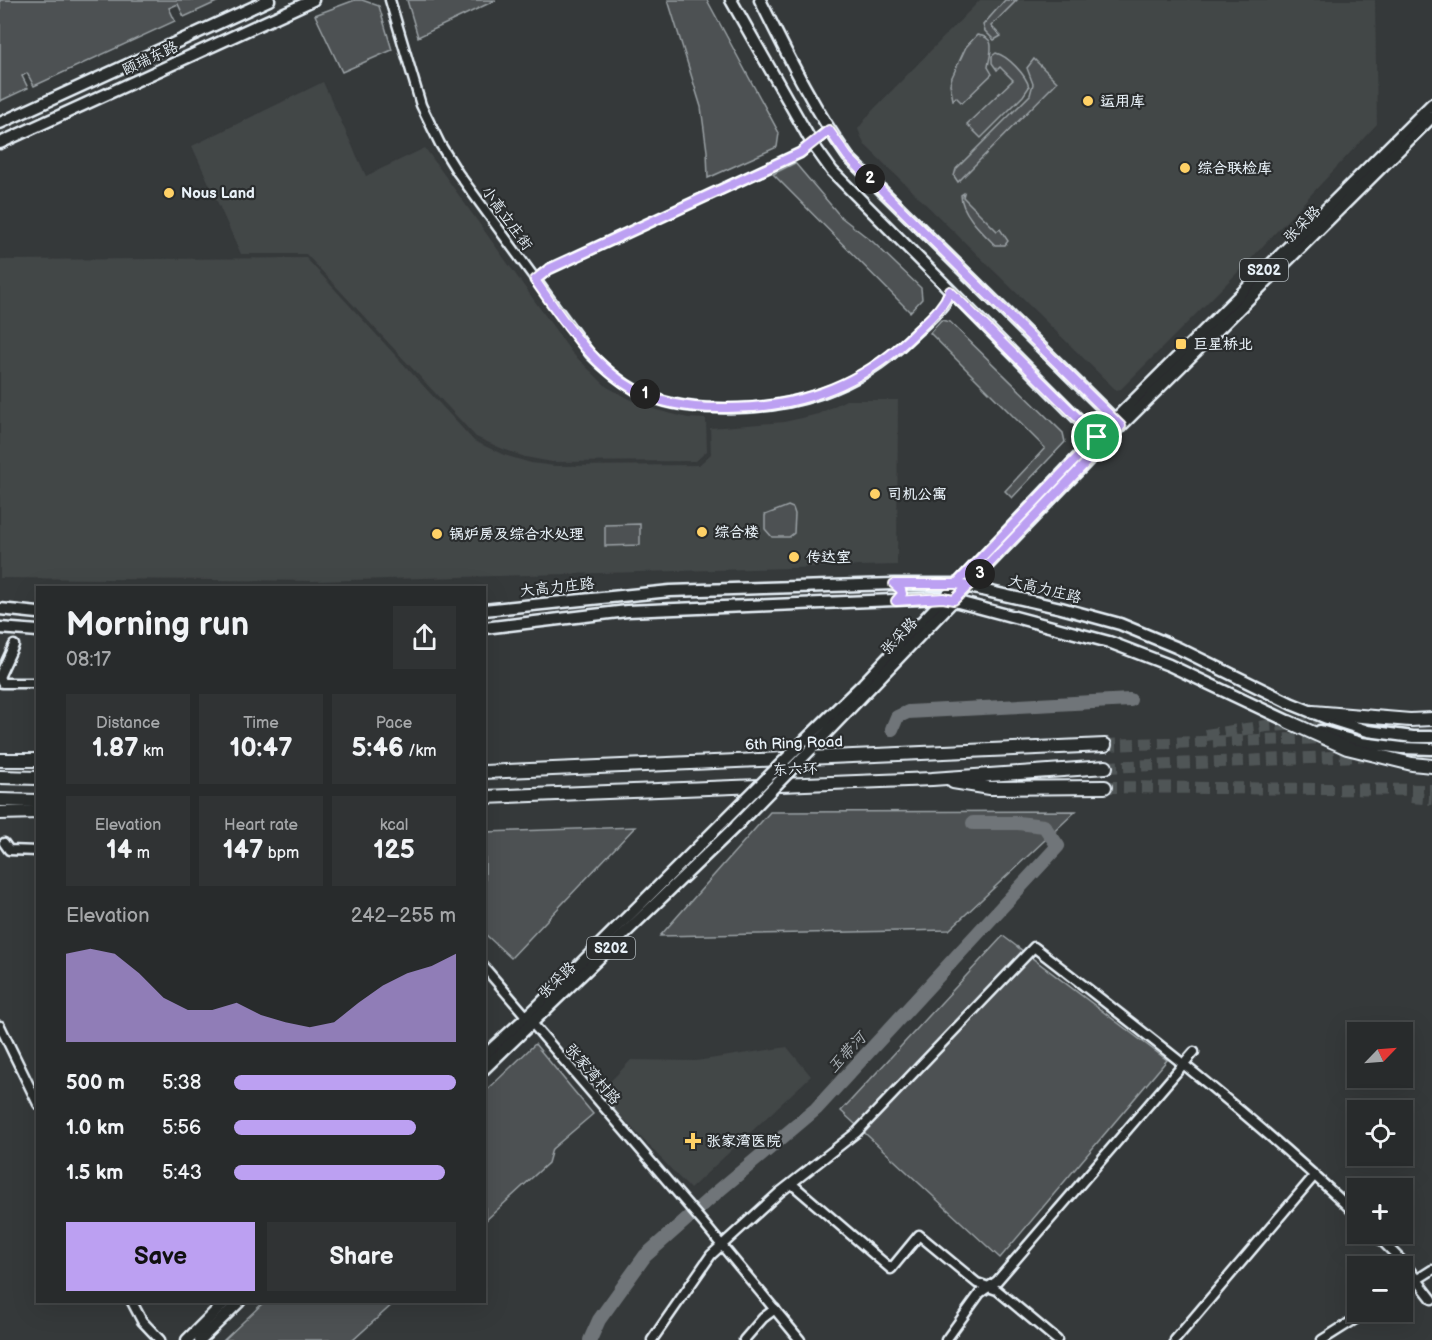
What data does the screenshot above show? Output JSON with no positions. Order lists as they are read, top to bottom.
{
  "streets": {
    "highway": ["6th Ring Road", "东六环"],
    "main road": [
      "颐瑞东路",
      "张采路",
      "S202",
      "大高力庄路"
    ],
    "street": ["小高立庄街", "张家湾村路"]
  },
  "crossings": [
    ["张采路", "大高力庄路"],
    ["张采路", "张家湾村路"]
  ],
  "water": ["玉带河"],
  "places": {
    "other": [
      "运用库",
      "综合联检库",
      "Nous Land",
      "司机公寓",
      "综合楼",
      "锅炉房及综合水处理",
      "传达室"
    ],
    "transit": ["巨星桥北"],
    "health": ["张家湾医院"]
  },
  "north": "top right",
  "page": {
    "pins": ["2", "1", "3"],
    "heading": ["Morning run", "08:17"],
    "stats": [
      ["Distance", "1.87 km"],
      ["Time", "10:47"],
      ["Pace", "5:46 /km"],
      ["Elevation", "14 m"],
      ["Heart rate", "147 bpm"],
      ["kcal", "125"]
    ],
    "chart": ["Elevation", "242–255 m"],
    "map_buttons": ["+", "−"],
    "list": [
      {
        "name": "500 m",
        "note": "5:38"
      },
      {
        "name": "1.0 km",
        "note": "5:56"
      },
      {
        "name": "1.5 km",
        "note": "5:43"
      }
    ],
    "buttons": ["Save", "Share"]
  }
}
